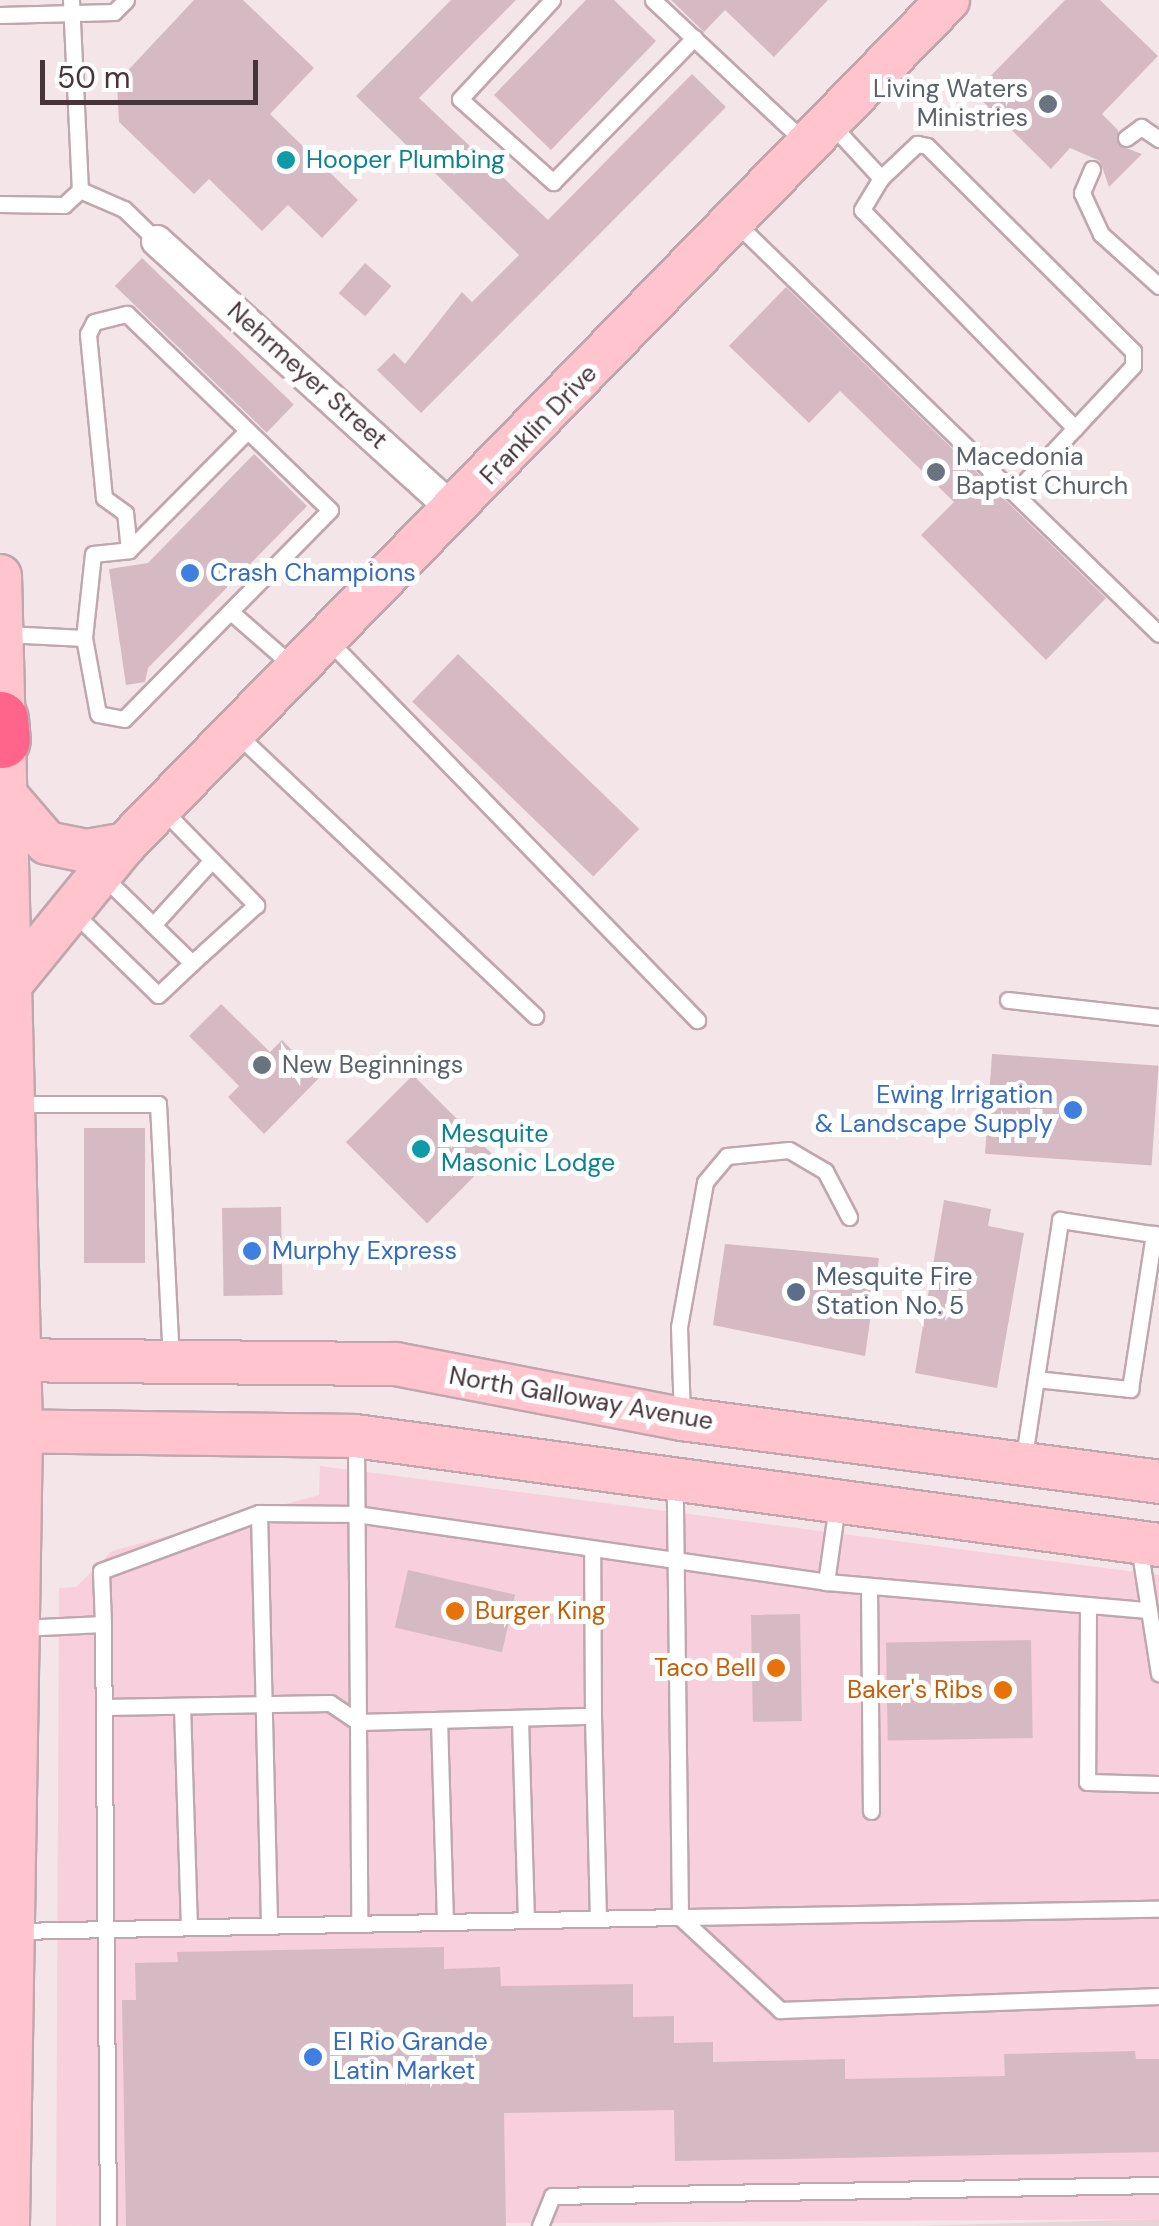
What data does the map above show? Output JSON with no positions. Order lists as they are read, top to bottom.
{
  "streets": {
    "main road": ["Franklin Drive", "North Galloway Avenue"],
    "street": ["Nehrmeyer Street"]
  },
  "crossings": [
    ["Nehrmeyer Street", "Franklin Drive"]
  ],
  "places": [
    "Living Waters Ministries",
    "Hooper Plumbing",
    "Macedonia Baptist Church",
    "Crash Champions",
    "New Beginnings",
    "Ewing Irrigation & Landscape Supply",
    "Mesquite Masonic Lodge",
    "Murphy Express",
    "Mesquite Fire Station No. 5",
    "Burger King",
    "Taco Bell",
    "Baker's Ribs",
    "El Rio Grande Latin Market"
  ],
  "scale_bar": "50 m"
}
